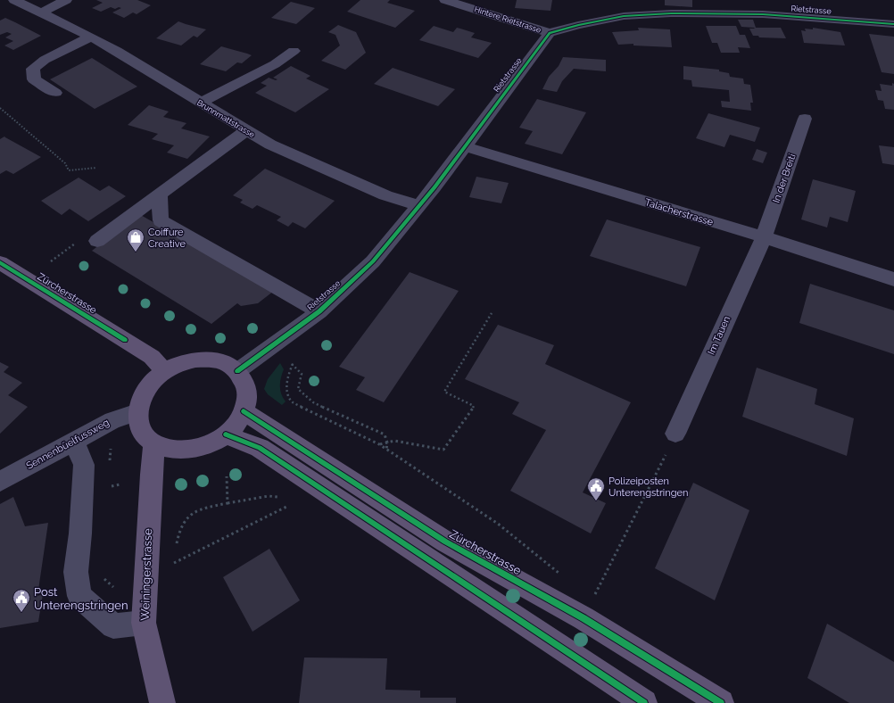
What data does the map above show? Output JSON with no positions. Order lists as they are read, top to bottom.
{
  "streets": {
    "main road": ["Zürcherstrasse", "Weiningerstrasse"],
    "street": [
      "Rietstrasse",
      "Hintere Rietstrasse",
      "Brunnmattstrasse",
      "In der Breiti",
      "Talacherstrasse",
      "Im Tauen",
      "Sennenbüelfussweg"
    ]
  },
  "crossings": [
    ["Rietstrasse", "Hintere Rietstrasse"],
    ["Rietstrasse", "Brunnmattstrasse"],
    ["Rietstrasse", "Talacherstrasse"],
    ["Rietstrasse", "Zürcherstrasse"],
    ["Rietstrasse", "Sennenbüelfussweg"],
    ["Rietstrasse", "Weiningerstrasse"],
    ["In der Breiti", "Talacherstrasse"],
    ["In der Breiti", "Im Tauen"],
    ["Talacherstrasse", "Im Tauen"],
    ["Zürcherstrasse", "Sennenbüelfussweg"],
    ["Zürcherstrasse", "Weiningerstrasse"],
    ["Sennenbüelfussweg", "Weiningerstrasse"]
  ],
  "places": {
    "shop": ["Coiffure Creative"],
    "public building": ["Polizeiposten Unterengstringen", "Post Unterengstringen"]
  }
}
